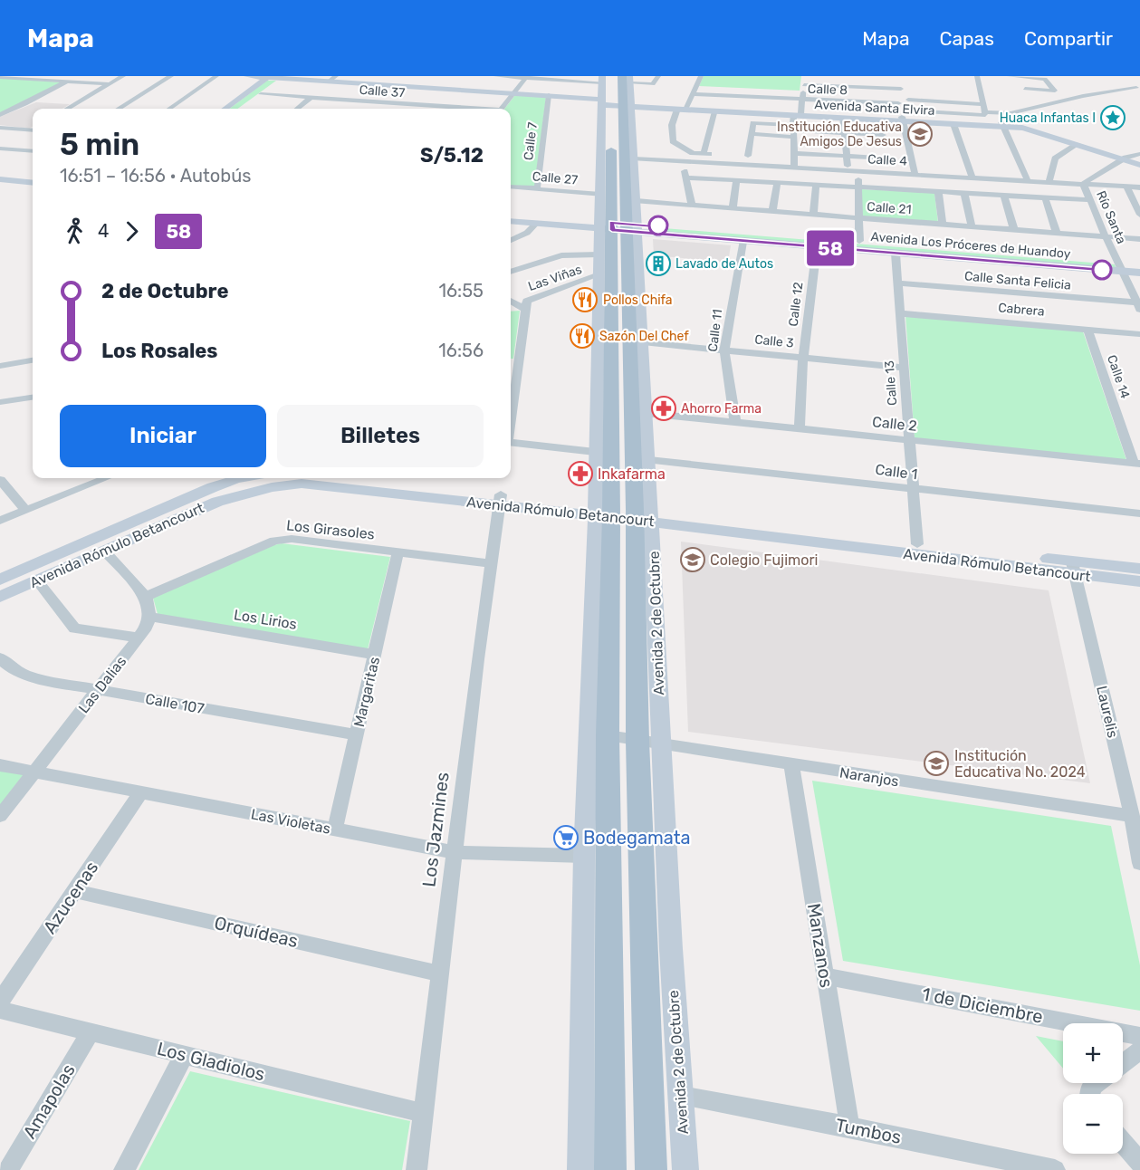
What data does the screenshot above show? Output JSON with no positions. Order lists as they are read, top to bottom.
{
  "streets": {
    "main road": ["Avenida 2 de Octubre"],
    "street": [
      "Calle 8",
      "Calle 37",
      "Avenida Santa Elvira",
      "Calle 7",
      "Calle 4",
      "Calle 27",
      "Calle 21",
      "Río Santa",
      "Avenida Los Próceres de Huandoy",
      "Las Viñas",
      "Calle Santa Felicia",
      "Calle 12",
      "Cabrera",
      "Calle 11",
      "Calle 3",
      "Calle 14",
      "Calle 13",
      "Calle 2",
      "Calle 1",
      "Avenida Rómulo Betancourt",
      "Los Girasoles",
      "Los Lirios",
      "Las Dalias",
      "Margaritas",
      "Calle 107",
      "Laurelis",
      "Naranjos",
      "Las Violetas",
      "Los Jazmines",
      "Azucenas",
      "Orquídeas",
      "Manzanos",
      "1 de Diciembre",
      "Los Gladiolos",
      "Amapolas",
      "Tumbos"
    ]
  },
  "crossings": [
    ["Avenida Santa Elvira", "Calle 7"],
    ["Avenida Santa Elvira", "Río Santa"],
    ["Avenida Santa Elvira", "Avenida 2 de Octubre"],
    ["Calle 7", "Calle 27"],
    ["Calle 4", "Río Santa"],
    ["Calle 4", "Avenida 2 de Octubre"],
    ["Calle 27", "Avenida 2 de Octubre"],
    ["Calle 21", "Río Santa"],
    ["Calle 21", "Avenida 2 de Octubre"],
    ["Río Santa", "Avenida Los Próceres de Huandoy"],
    ["Río Santa", "Calle Santa Felicia"],
    ["Avenida Los Próceres de Huandoy", "Calle 12"],
    ["Avenida Los Próceres de Huandoy", "Calle 11"],
    ["Avenida Los Próceres de Huandoy", "Calle 13"],
    ["Avenida Los Próceres de Huandoy", "Avenida 2 de Octubre"],
    ["Las Viñas", "Avenida 2 de Octubre"],
    ["Calle Santa Felicia", "Calle 13"],
    ["Calle 12", "Calle 3"],
    ["Calle 12", "Calle 2"],
    ["Cabrera", "Calle 14"],
    ["Cabrera", "Calle 13"],
    ["Calle 11", "Calle 3"],
    ["Calle 11", "Calle 2"],
    ["Calle 3", "Calle 13"],
    ["Calle 3", "Avenida 2 de Octubre"],
    ["Calle 14", "Calle 2"],
    ["Calle 13", "Calle 2"],
    ["Calle 13", "Calle 1"],
    ["Calle 13", "Avenida Rómulo Betancourt"],
    ["Calle 2", "Avenida 2 de Octubre"],
    ["Calle 1", "Avenida 2 de Octubre"],
    ["Avenida Rómulo Betancourt", "Avenida 2 de Octubre"],
    ["Avenida Rómulo Betancourt", "Laurelis"],
    ["Avenida Rómulo Betancourt", "Los Jazmines"],
    ["Los Girasoles", "Margaritas"],
    ["Los Girasoles", "Los Jazmines"],
    ["Los Lirios", "Las Dalias"],
    ["Los Lirios", "Margaritas"],
    ["Avenida 2 de Octubre", "Naranjos"],
    ["Avenida 2 de Octubre", "Las Violetas"],
    ["Avenida 2 de Octubre", "Tumbos"],
    ["Las Dalias", "Calle 107"],
    ["Las Dalias", "Las Violetas"],
    ["Margaritas", "Calle 107"],
    ["Margaritas", "Las Violetas"],
    ["Laurelis", "Naranjos"],
    ["Naranjos", "Manzanos"],
    ["Las Violetas", "Los Jazmines"],
    ["Las Violetas", "Azucenas"],
    ["Los Jazmines", "Orquídeas"],
    ["Los Jazmines", "Los Gladiolos"],
    ["Azucenas", "Orquídeas"],
    ["Manzanos", "1 de Diciembre"],
    ["Manzanos", "Tumbos"],
    ["Los Gladiolos", "Amapolas"]
  ],
  "places": {
    "place": ["Huaca Infantas I"],
    "school or university": ["Institución Educativa Amigos De Jesus", "Colegio Fujimori", "Institución Educativa No. 2024"],
    "building": ["Lavado de Autos"],
    "restaurant": ["Pollos Chifa", "Sazón Del Chef"],
    "pharmacy": ["Ahorro Farma", "Inkafarma"],
    "supermarket": ["Bodegamata"]
  },
  "lines": ["bus line 58"],
  "page": {
    "header": "Mapa",
    "nav": ["Mapa", "Capas", "Compartir"],
    "on_map": "58",
    "heading": ["5 min", "16:51 – 16:56 · Autobús", "S/5.12"],
    "legs": ["4", "58"],
    "list": [
      {
        "name": "2 de Octubre",
        "value": "16:55"
      },
      {
        "name": "Los Rosales",
        "value": "16:56"
      }
    ],
    "buttons": ["Iniciar", "Billetes"],
    "map_buttons": ["+", "−"]
  }
}
